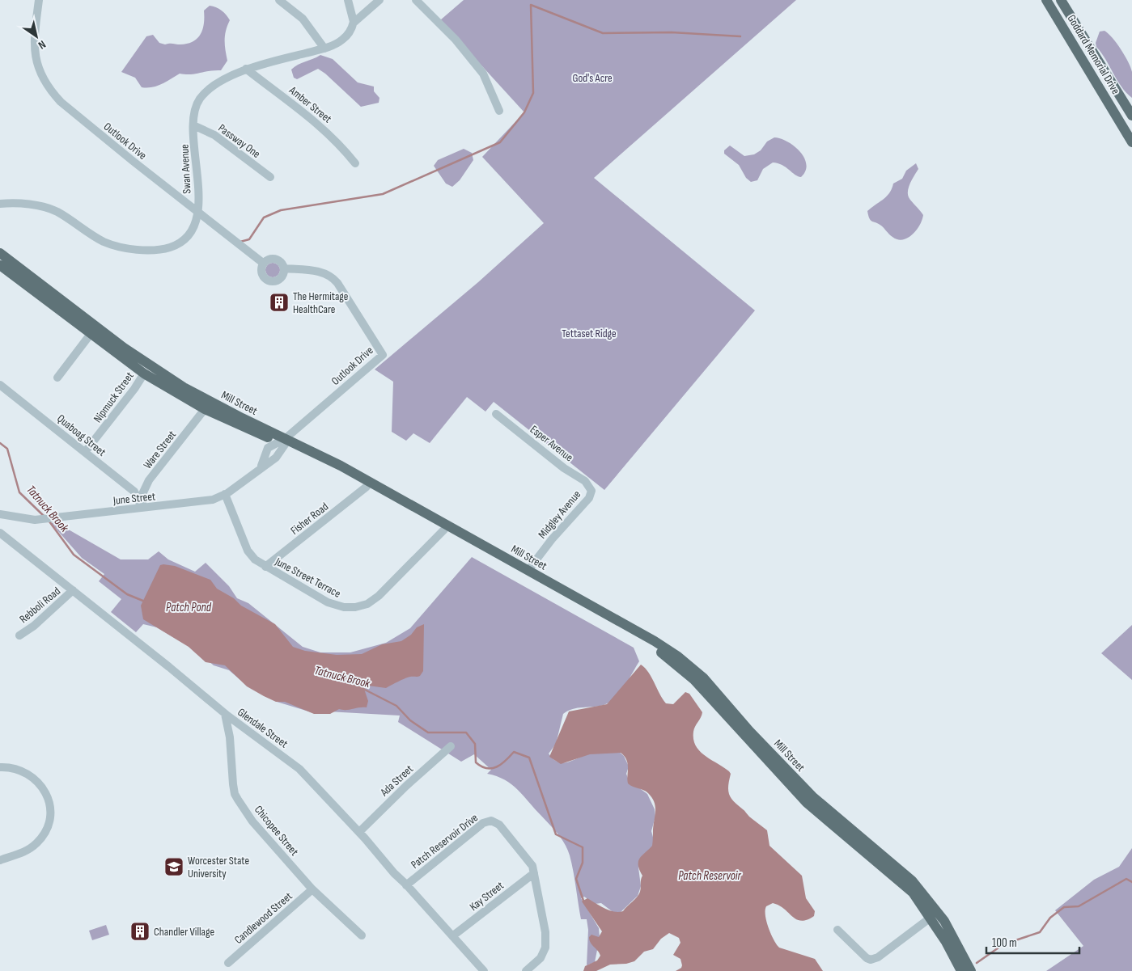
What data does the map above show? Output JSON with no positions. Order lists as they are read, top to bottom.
{
  "streets": {
    "main road": ["Goddard Memorial Drive", "Mill Street"],
    "street": [
      "Amber Street",
      "Outlook Drive",
      "Passway One",
      "Swan Avenue",
      "Nipmuck Street",
      "Quaboag Street",
      "Esper Avenue",
      "Ware Street",
      "June Street",
      "Midgley Avenue",
      "Fisher Road",
      "June Street Terrace",
      "Rebboli Road",
      "Glendale Street",
      "Ada Street",
      "Chicopee Street",
      "Patch Reservoir Drive",
      "Kay Street",
      "Candlewood Street"
    ]
  },
  "crossings": [
    ["Amber Street", "Swan Avenue"],
    ["Outlook Drive", "Swan Avenue"],
    ["Outlook Drive", "Mill Street"],
    ["Outlook Drive", "June Street"],
    ["Passway One", "Swan Avenue"],
    ["Nipmuck Street", "Mill Street"],
    ["Nipmuck Street", "Quaboag Street"],
    ["Mill Street", "Ware Street"],
    ["Mill Street", "June Street"],
    ["Mill Street", "Midgley Avenue"],
    ["Mill Street", "Fisher Road"],
    ["Mill Street", "June Street Terrace"],
    ["Quaboag Street", "Ware Street"],
    ["Quaboag Street", "June Street"],
    ["Esper Avenue", "Midgley Avenue"],
    ["Ware Street", "June Street"],
    ["June Street", "June Street Terrace"],
    ["Fisher Road", "June Street Terrace"],
    ["Rebboli Road", "Glendale Street"],
    ["Glendale Street", "Ada Street"],
    ["Glendale Street", "Chicopee Street"],
    ["Glendale Street", "Patch Reservoir Drive"],
    ["Glendale Street", "Kay Street"],
    ["Chicopee Street", "Candlewood Street"],
    ["Patch Reservoir Drive", "Kay Street"]
  ],
  "water": ["Tatnuck Brook", "Patch Pond", "Patch Reservoir"],
  "parks": ["God's Acre", "Tettaset Ridge"],
  "places": {
    "building": ["The Hermitage HealthCare", "Chandler Village"],
    "school or university": ["Worcester State University"]
  },
  "scale_bar": "100 m",
  "north": "bottom right"
}
